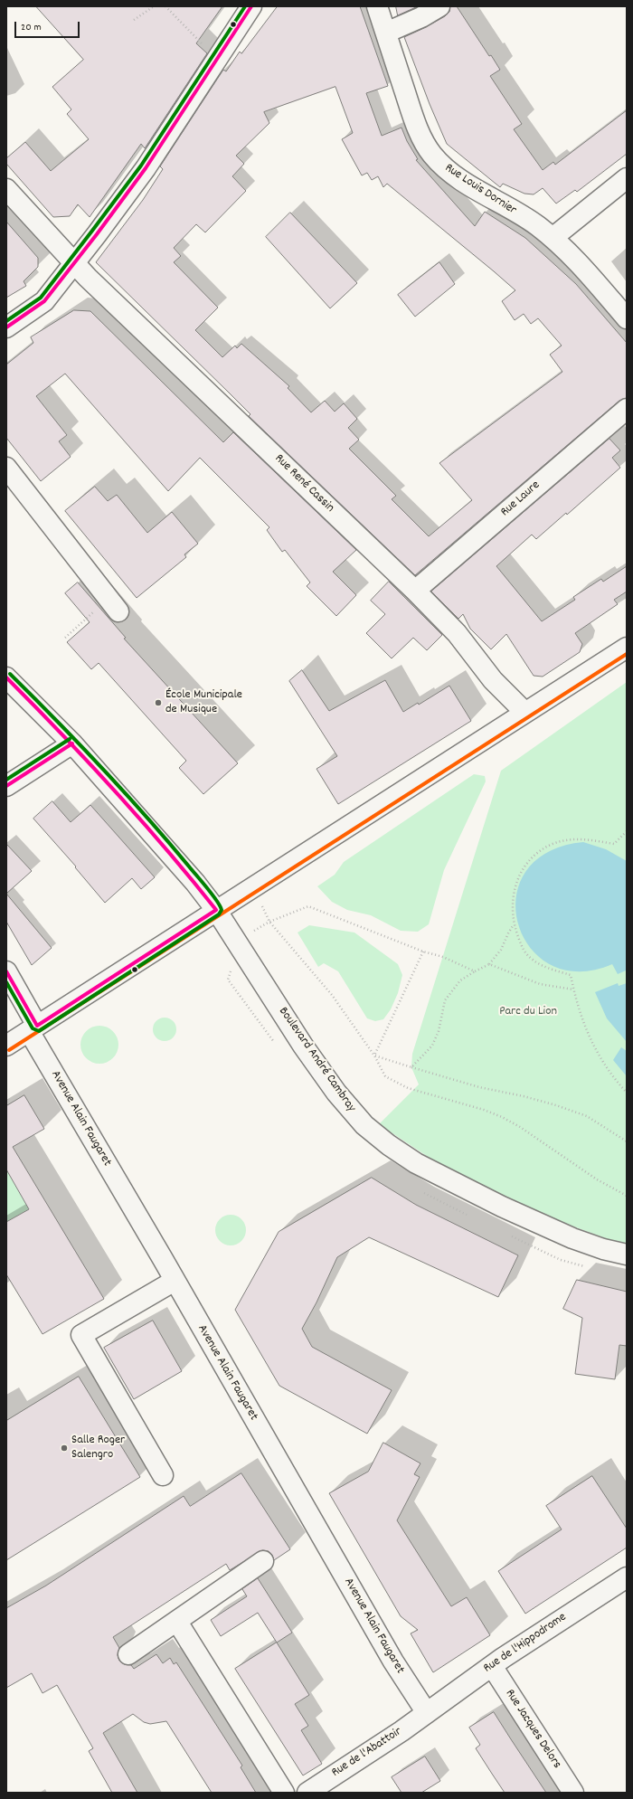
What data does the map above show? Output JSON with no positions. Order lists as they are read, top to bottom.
{
  "streets": {
    "street": [
      "Rue Louis Dornier",
      "Rue René Cassin",
      "Rue Laure",
      "Boulevard André Cambray",
      "Avenue Alain Faugaret",
      "Rue de l'Hippodrome",
      "Rue Jacques Delors",
      "Rue de l'Abattoir"
    ]
  },
  "crossings": [
    ["Rue René Cassin", "Rue Laure"],
    ["Avenue Alain Faugaret", "Rue de l'Hippodrome"],
    ["Avenue Alain Faugaret", "Rue de l'Abattoir"],
    ["Rue de l'Hippodrome", "Rue Jacques Delors"],
    ["Rue de l'Hippodrome", "Rue de l'Abattoir"]
  ],
  "parks": ["Parc du Lion"],
  "places": ["École Municipale de Musique", "Salle Roger Salengro"],
  "scale_bar": "20 m"
}
